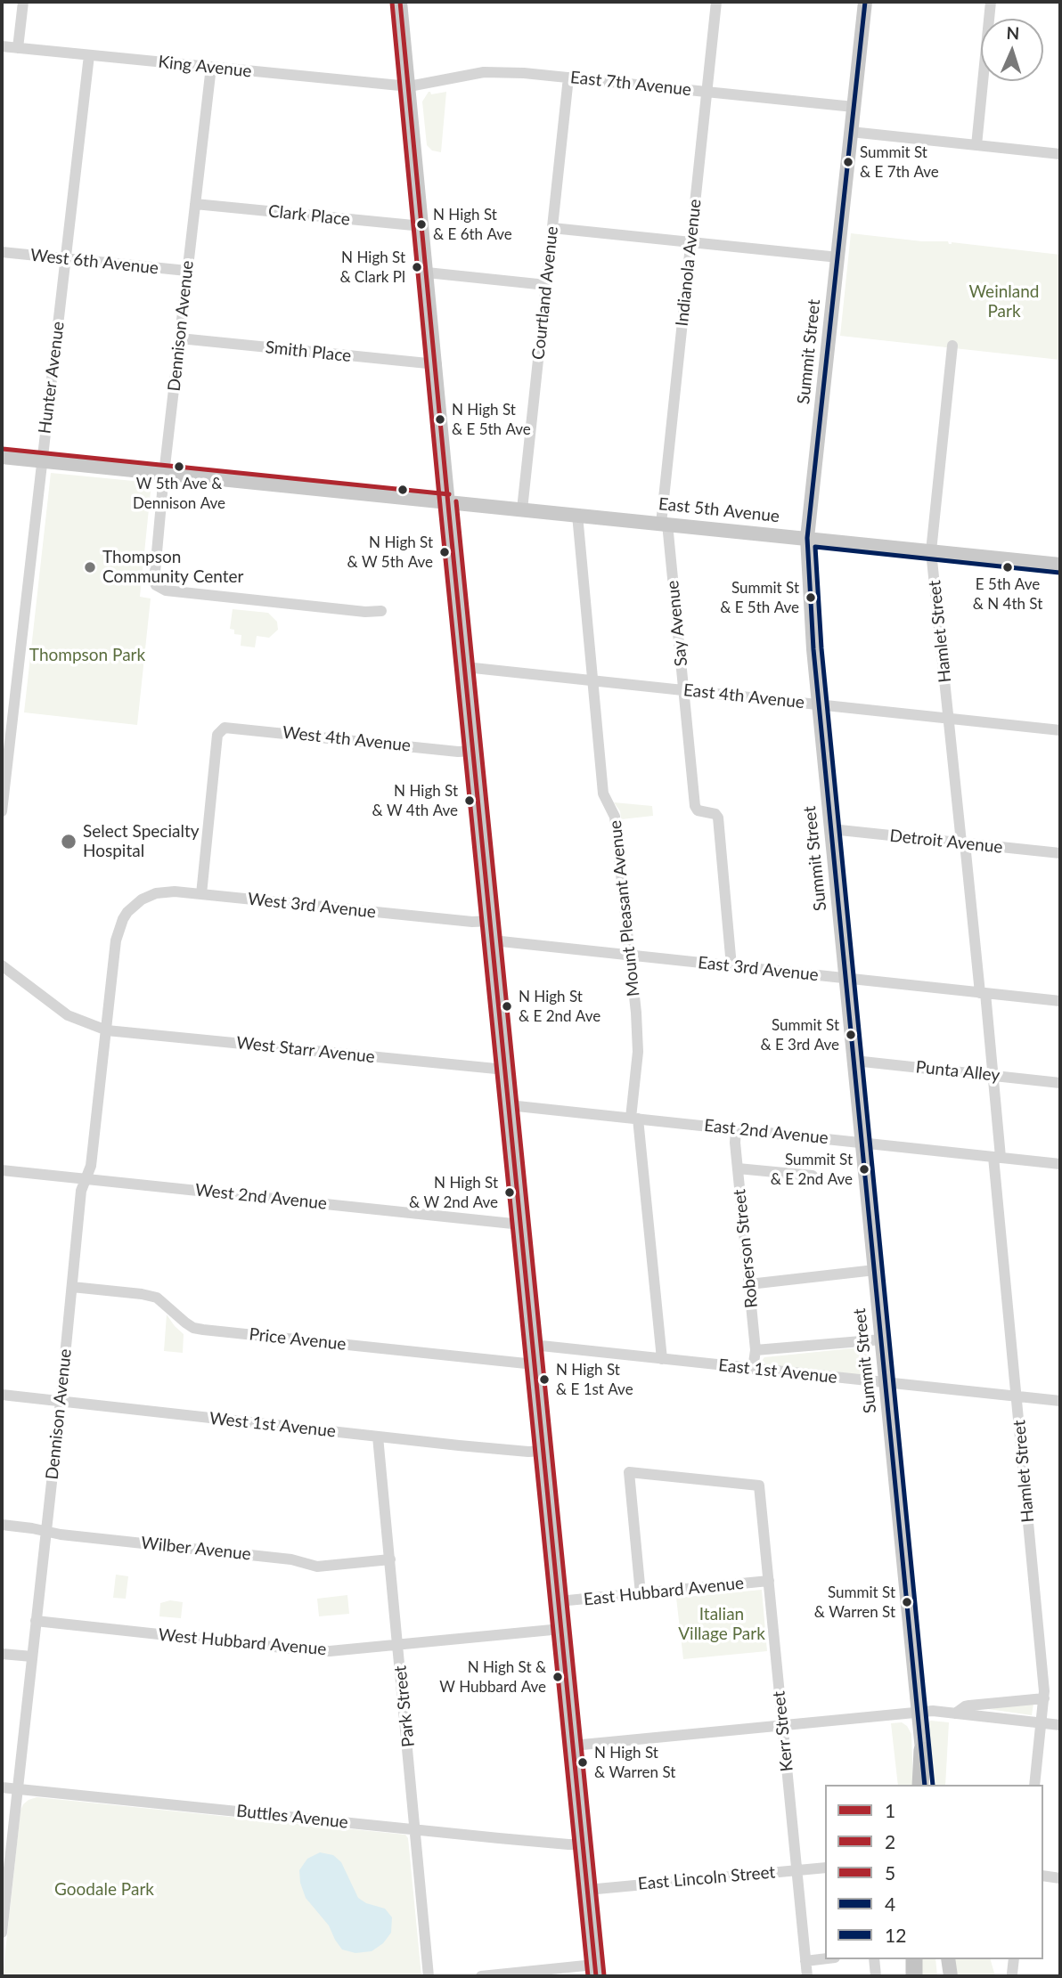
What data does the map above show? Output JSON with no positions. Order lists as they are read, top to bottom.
{
  "streets": {
    "main road": ["Summit Street", "East 5th Avenue"],
    "street": [
      "King Avenue",
      "East 7th Avenue",
      "Clark Place",
      "West 6th Avenue",
      "Indianola Avenue",
      "Courtland Avenue",
      "Dennison Avenue",
      "Smith Place",
      "Hunter Avenue",
      "Say Avenue",
      "Hamlet Street",
      "East 4th Avenue",
      "West 4th Avenue",
      "Detroit Avenue",
      "West 3rd Avenue",
      "Mount Pleasant Avenue",
      "East 3rd Avenue",
      "West Starr Avenue",
      "Punta Alley",
      "East 2nd Avenue",
      "West 2nd Avenue",
      "Roberson Street",
      "Price Avenue",
      "East 1st Avenue",
      "West 1st Avenue",
      "Wilber Avenue",
      "East Hubbard Avenue",
      "West Hubbard Avenue",
      "Park Street",
      "Kerr Street",
      "Buttles Avenue",
      "East Lincoln Street"
    ]
  },
  "crossings": [
    ["King Avenue", "East 7th Avenue"],
    ["King Avenue", "Dennison Avenue"],
    ["King Avenue", "Hunter Avenue"],
    ["East 7th Avenue", "Indianola Avenue"],
    ["East 7th Avenue", "Courtland Avenue"],
    ["East 7th Avenue", "Summit Street"],
    ["Clark Place", "Dennison Avenue"],
    ["West 6th Avenue", "Dennison Avenue"],
    ["West 6th Avenue", "Hunter Avenue"],
    ["Indianola Avenue", "East 5th Avenue"],
    ["Indianola Avenue", "Say Avenue"],
    ["Courtland Avenue", "East 5th Avenue"],
    ["Dennison Avenue", "Smith Place"],
    ["Dennison Avenue", "East 5th Avenue"],
    ["Dennison Avenue", "West 3rd Avenue"],
    ["Dennison Avenue", "West Starr Avenue"],
    ["Dennison Avenue", "West 2nd Avenue"],
    ["Dennison Avenue", "Price Avenue"],
    ["Dennison Avenue", "West 1st Avenue"],
    ["Dennison Avenue", "Wilber Avenue"],
    ["Dennison Avenue", "West Hubbard Avenue"],
    ["Dennison Avenue", "Buttles Avenue"],
    ["Summit Street", "East 5th Avenue"],
    ["Summit Street", "East 4th Avenue"],
    ["Summit Street", "Detroit Avenue"],
    ["Summit Street", "East 3rd Avenue"],
    ["Summit Street", "Punta Alley"],
    ["Summit Street", "East 2nd Avenue"],
    ["Summit Street", "East 1st Avenue"],
    ["Hunter Avenue", "East 5th Avenue"],
    ["East 5th Avenue", "Say Avenue"],
    ["East 5th Avenue", "Hamlet Street"],
    ["East 5th Avenue", "Mount Pleasant Avenue"],
    ["Say Avenue", "East 4th Avenue"],
    ["Say Avenue", "East 3rd Avenue"],
    ["Hamlet Street", "East 4th Avenue"],
    ["Hamlet Street", "Detroit Avenue"],
    ["Hamlet Street", "East 3rd Avenue"],
    ["Hamlet Street", "Punta Alley"],
    ["Hamlet Street", "East 2nd Avenue"],
    ["Hamlet Street", "East 1st Avenue"],
    ["East 4th Avenue", "Mount Pleasant Avenue"],
    ["West 4th Avenue", "West 3rd Avenue"],
    ["Mount Pleasant Avenue", "East 3rd Avenue"],
    ["Mount Pleasant Avenue", "East 2nd Avenue"],
    ["Mount Pleasant Avenue", "East 1st Avenue"],
    ["East 2nd Avenue", "Roberson Street"],
    ["Roberson Street", "East 1st Avenue"],
    ["West 1st Avenue", "Park Street"],
    ["Wilber Avenue", "Park Street"],
    ["East Hubbard Avenue", "Kerr Street"],
    ["West Hubbard Avenue", "Park Street"],
    ["Park Street", "Buttles Avenue"],
    ["Kerr Street", "East Lincoln Street"]
  ],
  "parks": [
    "Weinland Park",
    "Thompson Park",
    "Italian Village Park",
    "Goodale Park"
  ],
  "places": [
    "Summit St & E 7th Ave",
    "N High St & E 6th Ave",
    "N High St & Clark Pl",
    "N High St & E 5th Ave",
    "W 5th Ave & Dennison Ave",
    "N High St & W 5th Ave",
    "Thompson Community Center",
    "E 5th Ave & N 4th St",
    "Summit St & E 5th Ave",
    "N High St & W 4th Ave",
    "Select Specialty Hospital",
    "N High St & E 2nd Ave",
    "Summit St & E 3rd Ave",
    "Summit St & E 2nd Ave",
    "N High St & W 2nd Ave",
    "N High St & E 1st Ave",
    "Summit St & Warren St",
    "N High St & W Hubbard Ave",
    "N High St & Warren St"
  ],
  "lines": [
    "transit line 1",
    "transit line 4",
    "transit line 2",
    "transit line 5",
    "transit line 12"
  ],
  "legend": [
    "1",
    "2",
    "5",
    "4",
    "12"
  ],
  "north": "top"
}
